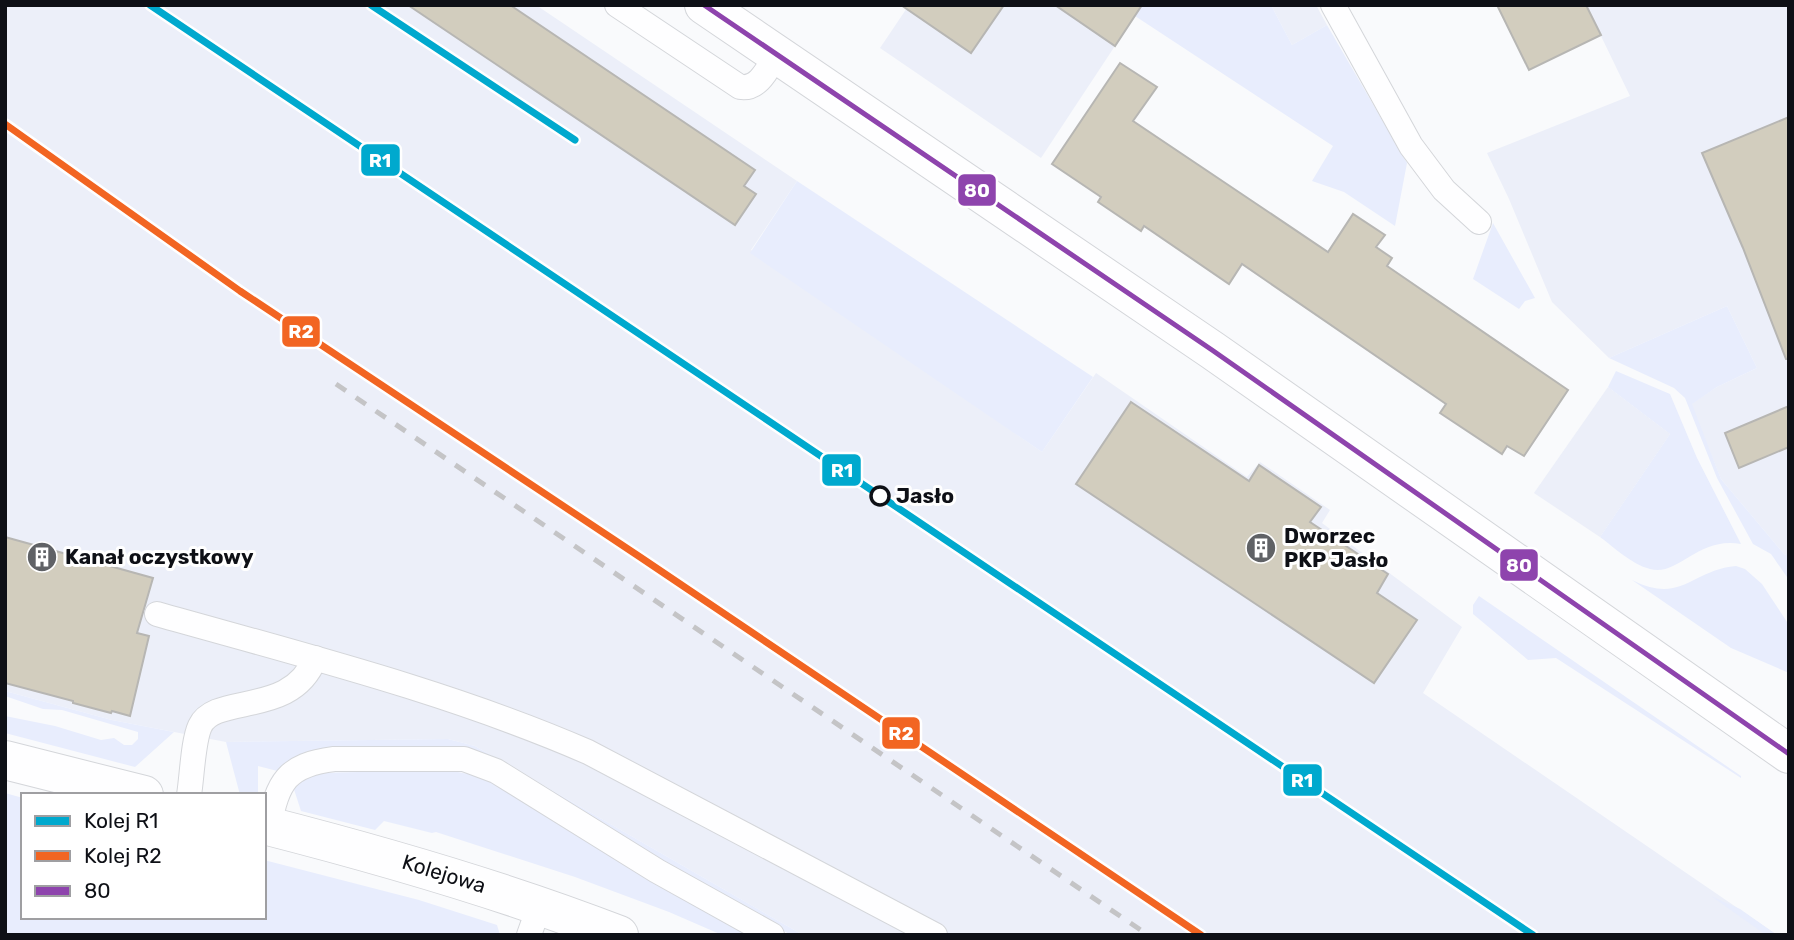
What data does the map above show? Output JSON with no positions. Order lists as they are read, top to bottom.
{
  "streets": {
    "main road": ["Kolejowa"]
  },
  "places": {
    "other": ["Jasło"],
    "building": ["Dworzec PKP Jasło", "Kanał oczystkowy"]
  },
  "lines": ["rail line R1", "transit line 80", "rail line R2"],
  "legend": ["Kolej R1", "Kolej R2", "80"]
}
